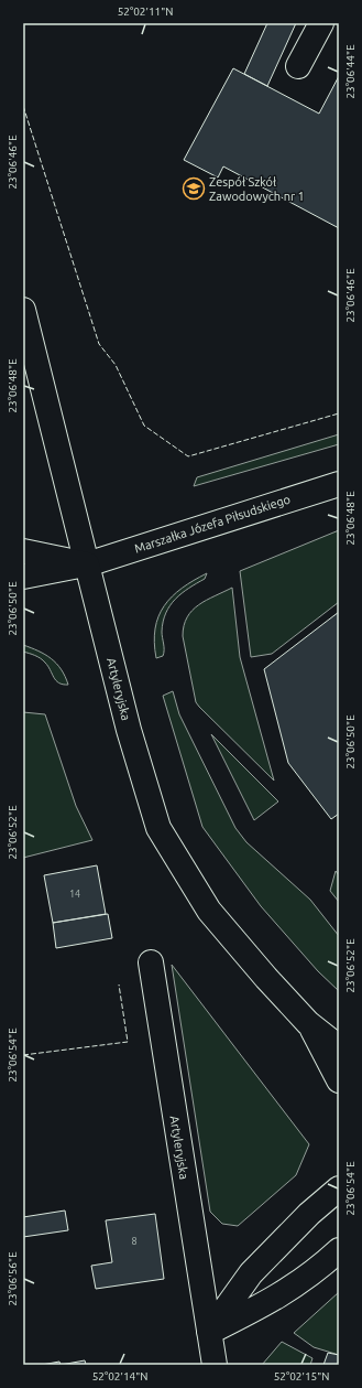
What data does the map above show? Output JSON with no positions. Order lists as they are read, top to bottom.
{
  "streets": {
    "street": ["Marszałka Józefa Piłsudskiego", "Artyleryjska"]
  },
  "crossings": [
    ["Marszałka Józefa Piłsudskiego", "Artyleryjska"]
  ],
  "places": {
    "school or university": ["Zespół Szkół Zawodowych nr 1"]
  },
  "house_numbers": ["14", "8"],
  "coordinates": [
    "52°02'11\"N",
    "23°06'44\"E",
    "23°06'46\"E",
    "23°06'48\"E",
    "23°06'50\"E",
    "23°06'52\"E",
    "23°06'54\"E",
    "23°06'56\"E",
    "52°02'14\"N",
    "52°02'15\"N"
  ]
}
